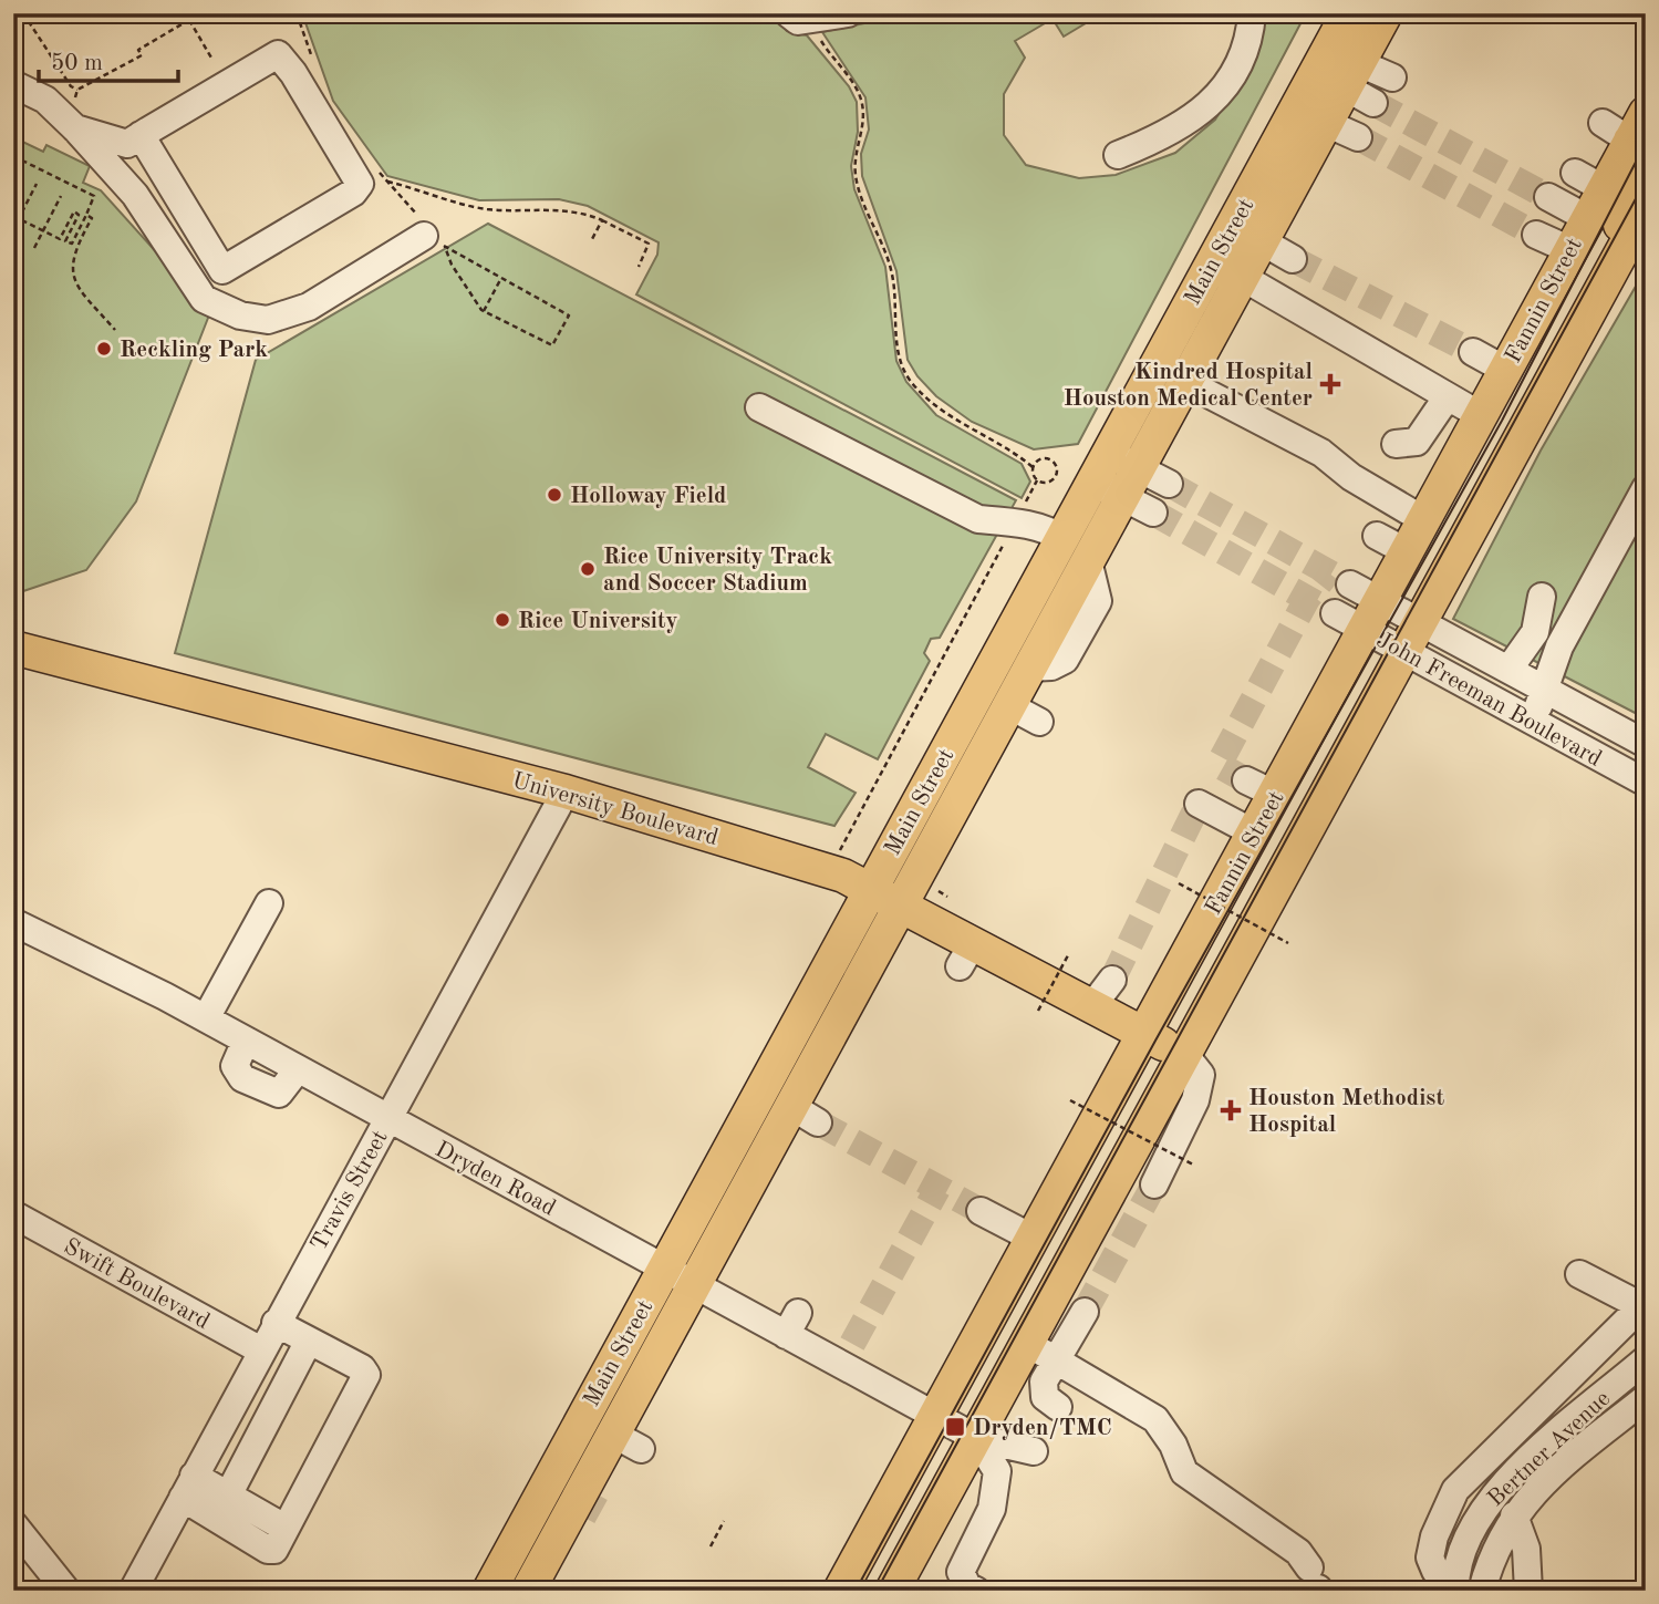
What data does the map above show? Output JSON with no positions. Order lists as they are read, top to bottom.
{
  "streets": {
    "main road": ["Main Street", "Fannin Street", "University Boulevard"],
    "street": [
      "John Freeman Boulevard",
      "Dryden Road",
      "Travis Street",
      "Swift Boulevard",
      "Bertner Avenue"
    ]
  },
  "crossings": [
    ["Main Street", "University Boulevard"],
    ["Main Street", "Dryden Road"],
    ["Fannin Street", "John Freeman Boulevard"],
    ["Fannin Street", "University Boulevard"],
    ["Fannin Street", "Dryden Road"],
    ["University Boulevard", "Travis Street"],
    ["Dryden Road", "Travis Street"],
    ["Travis Street", "Swift Boulevard"]
  ],
  "places": {
    "other": [
      "Reckling Park",
      "Holloway Field",
      "Rice University Track and Soccer Stadium",
      "Rice University"
    ],
    "health": ["Kindred Hospital Houston Medical Center", "Houston Methodist Hospital"],
    "transit": ["Dryden/TMC"]
  },
  "scale_bar": "50 m"
}
